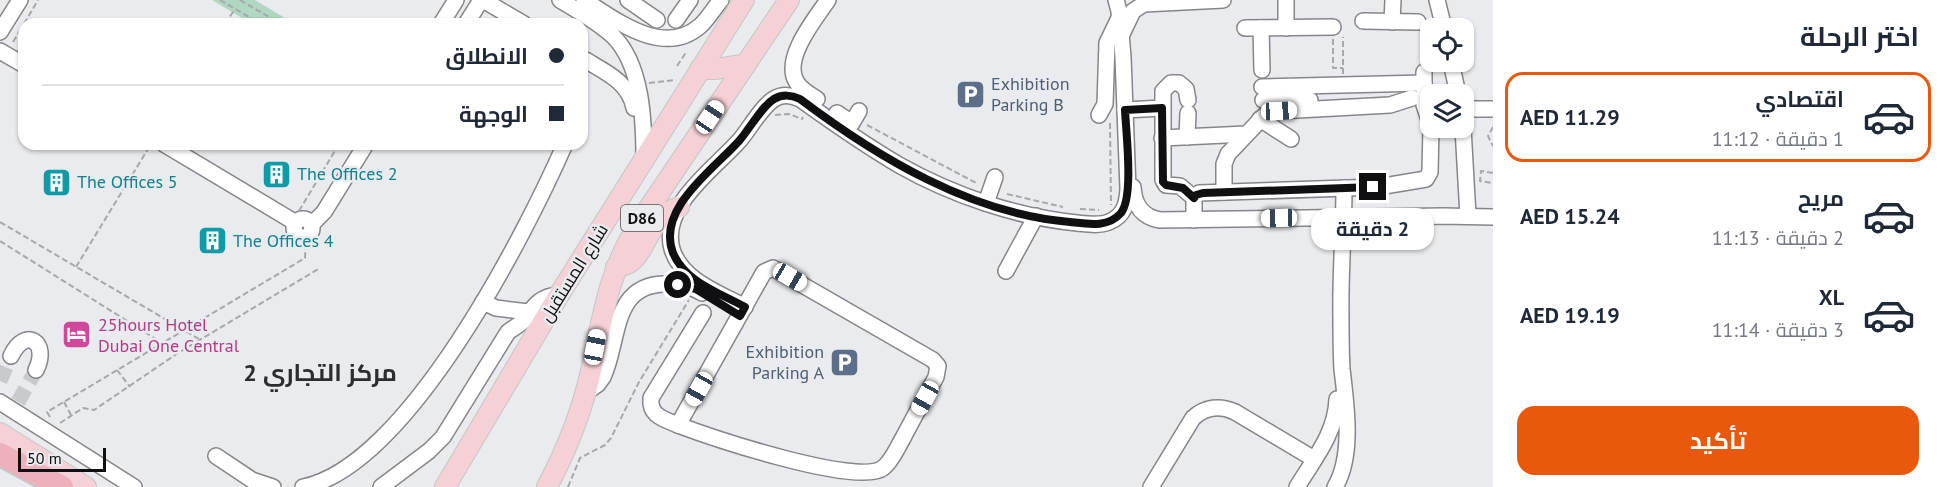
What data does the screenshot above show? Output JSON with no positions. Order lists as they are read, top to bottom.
{
  "streets": {
    "main road": ["D86", "شارع المستقبل"]
  },
  "districts": ["مركز التجاري 2"],
  "places": {
    "parking": ["Exhibition Parking B", "Exhibition Parking A"],
    "building": ["The Offices 2", "The Offices 5", "The Offices 4"],
    "hotel": ["25hours Hotel Dubai One Central"]
  },
  "scale_bar": "50 m",
  "page": {
    "heading": "اختر الرحلة",
    "banner": ["الانطلاق", "الوجهة"],
    "list": [
      {
        "name": "اقتصادي",
        "note": "1 دقيقة · 11:12",
        "value": "AED 11.29"
      },
      {
        "name": "مريح",
        "note": "2 دقيقة · 11:13",
        "value": "AED 15.24"
      },
      {
        "name": "XL",
        "note": "3 دقيقة · 11:14",
        "value": "AED 19.19"
      }
    ],
    "bubble": "2 دقيقة",
    "buttons": "تأكيد",
    "scale": "50 m"
  }
}
